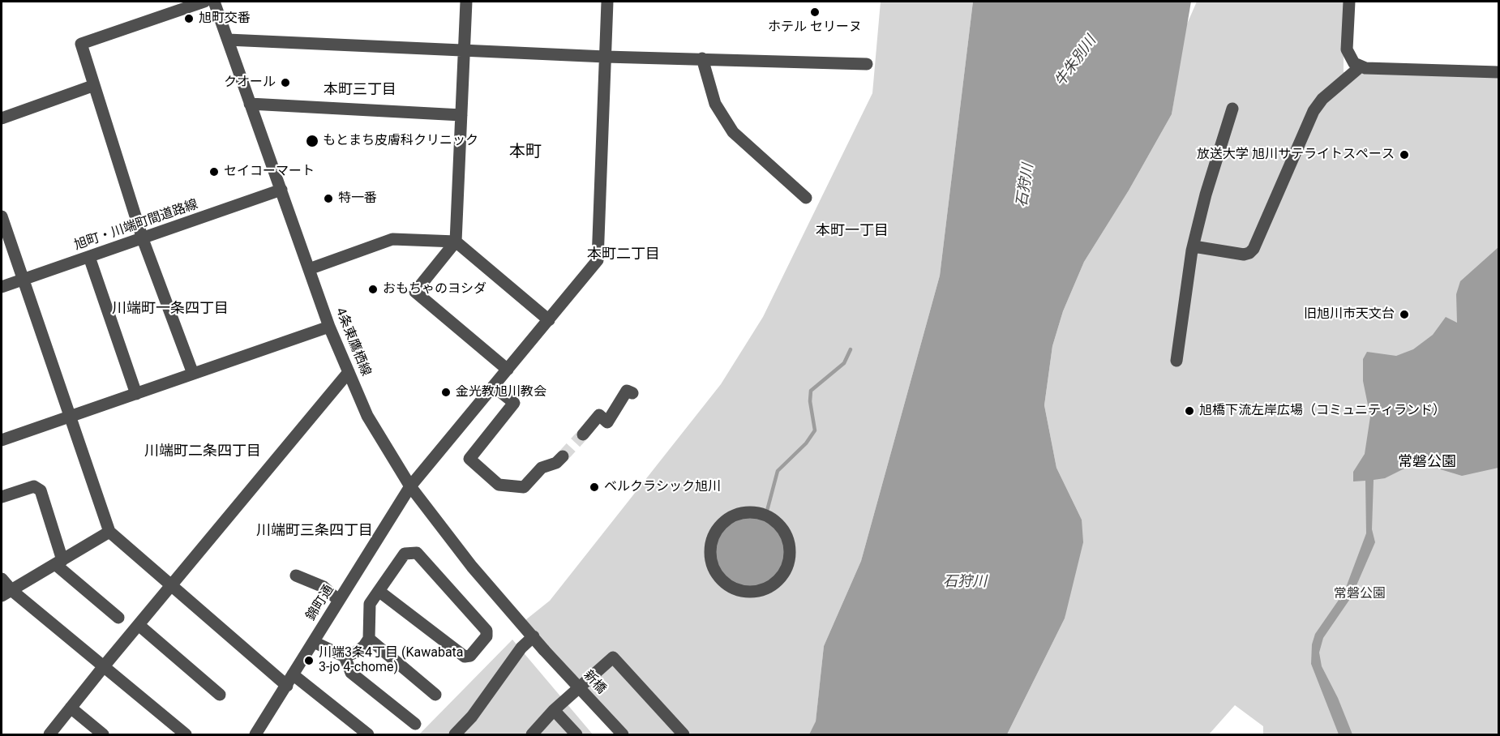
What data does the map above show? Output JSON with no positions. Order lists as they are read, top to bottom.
{
  "streets": {
    "street": [
      "旭町・川端町間道路線",
      "4条東鷹栖線",
      "錦町通",
      "新橋"
    ]
  },
  "crossings": [
    ["旭町・川端町間道路線", "4条東鷹栖線"],
    ["4条東鷹栖線", "錦町通"],
    ["4条東鷹栖線", "新橋"]
  ],
  "districts": [
    "本町三丁目",
    "本町",
    "本町一丁目",
    "本町二丁目",
    "川端町一条四丁目",
    "川端町二条四丁目",
    "常磐公園",
    "川端町三条四丁目"
  ],
  "water": ["牛朱別川", "石狩川"],
  "parks": ["常磐公園"],
  "places": [
    "ホテル セリーヌ",
    "旭町交番",
    "クオール",
    "もとまち皮膚科クリニック",
    "放送大学 旭川サテライトスペース",
    "セイコーマート",
    "特一番",
    "おもちゃのヨシダ",
    "旧旭川市天文台",
    "金光教旭川教会",
    "旭橋下流左岸広場（コミュニティランド）",
    "ベルクラシック旭川",
    "川端3条4丁目 (Kawabata 3-jo 4-chome)"
  ]
}
